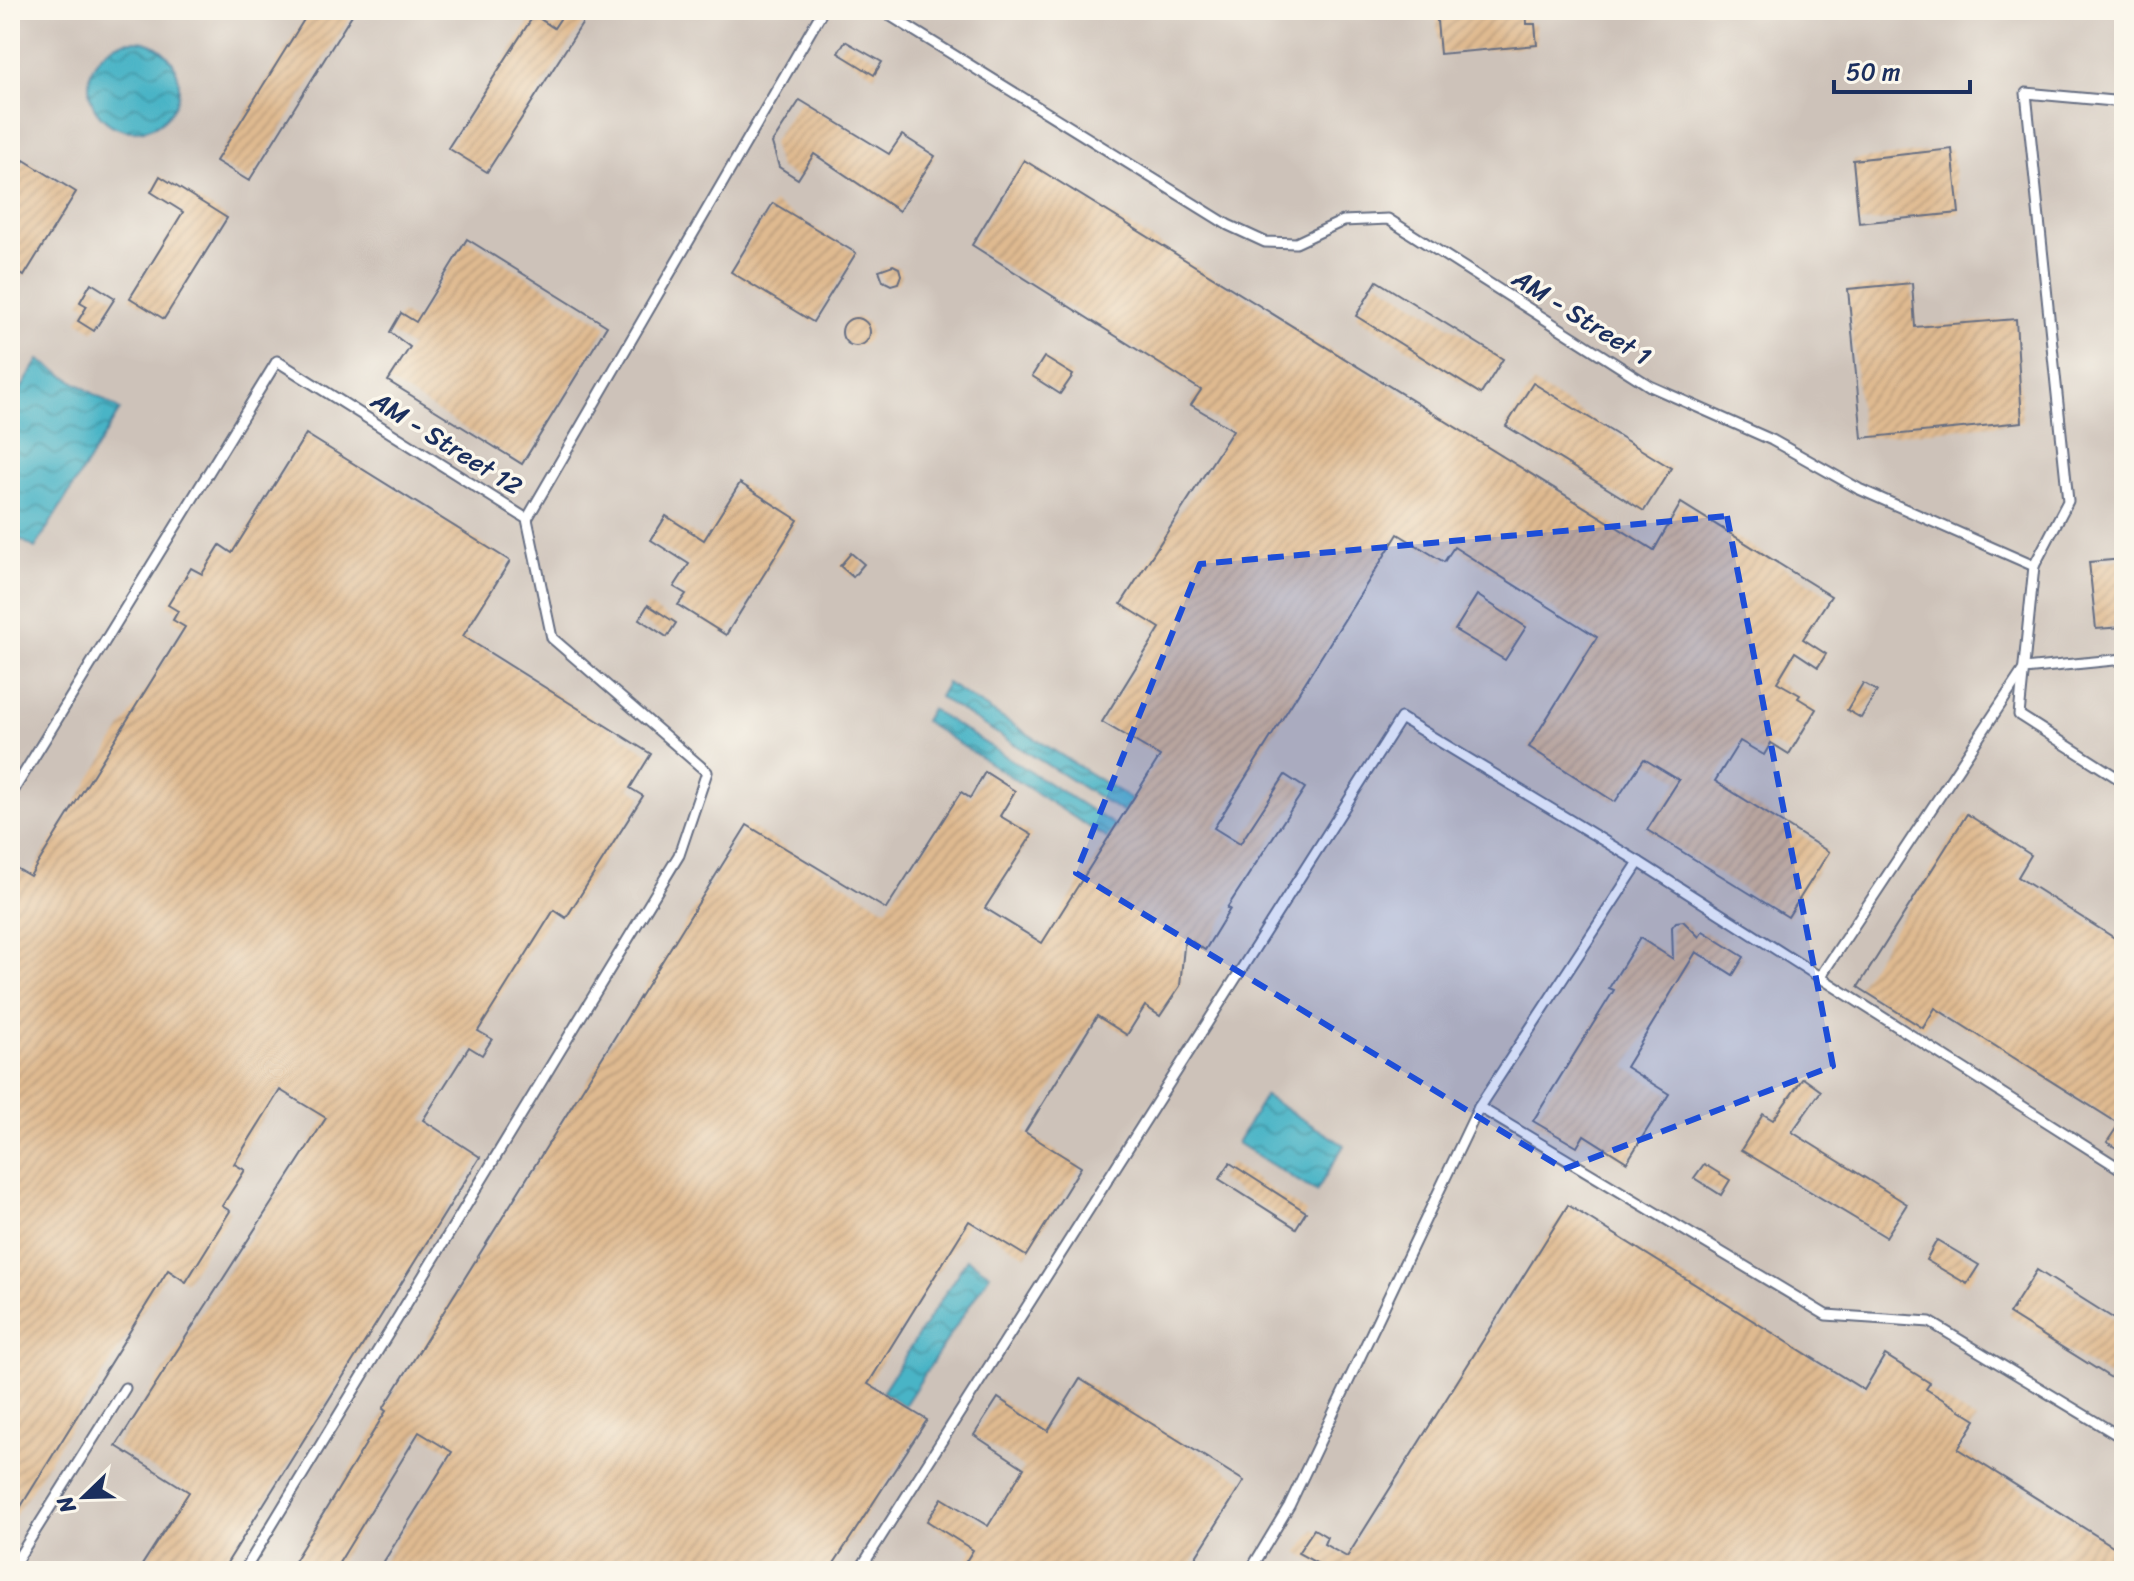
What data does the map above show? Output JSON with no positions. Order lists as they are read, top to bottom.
{
  "streets": {
    "lane": ["AM - Street 1", "AM - Street 12"]
  },
  "scale_bar": "50 m",
  "north": "bottom left"
}
